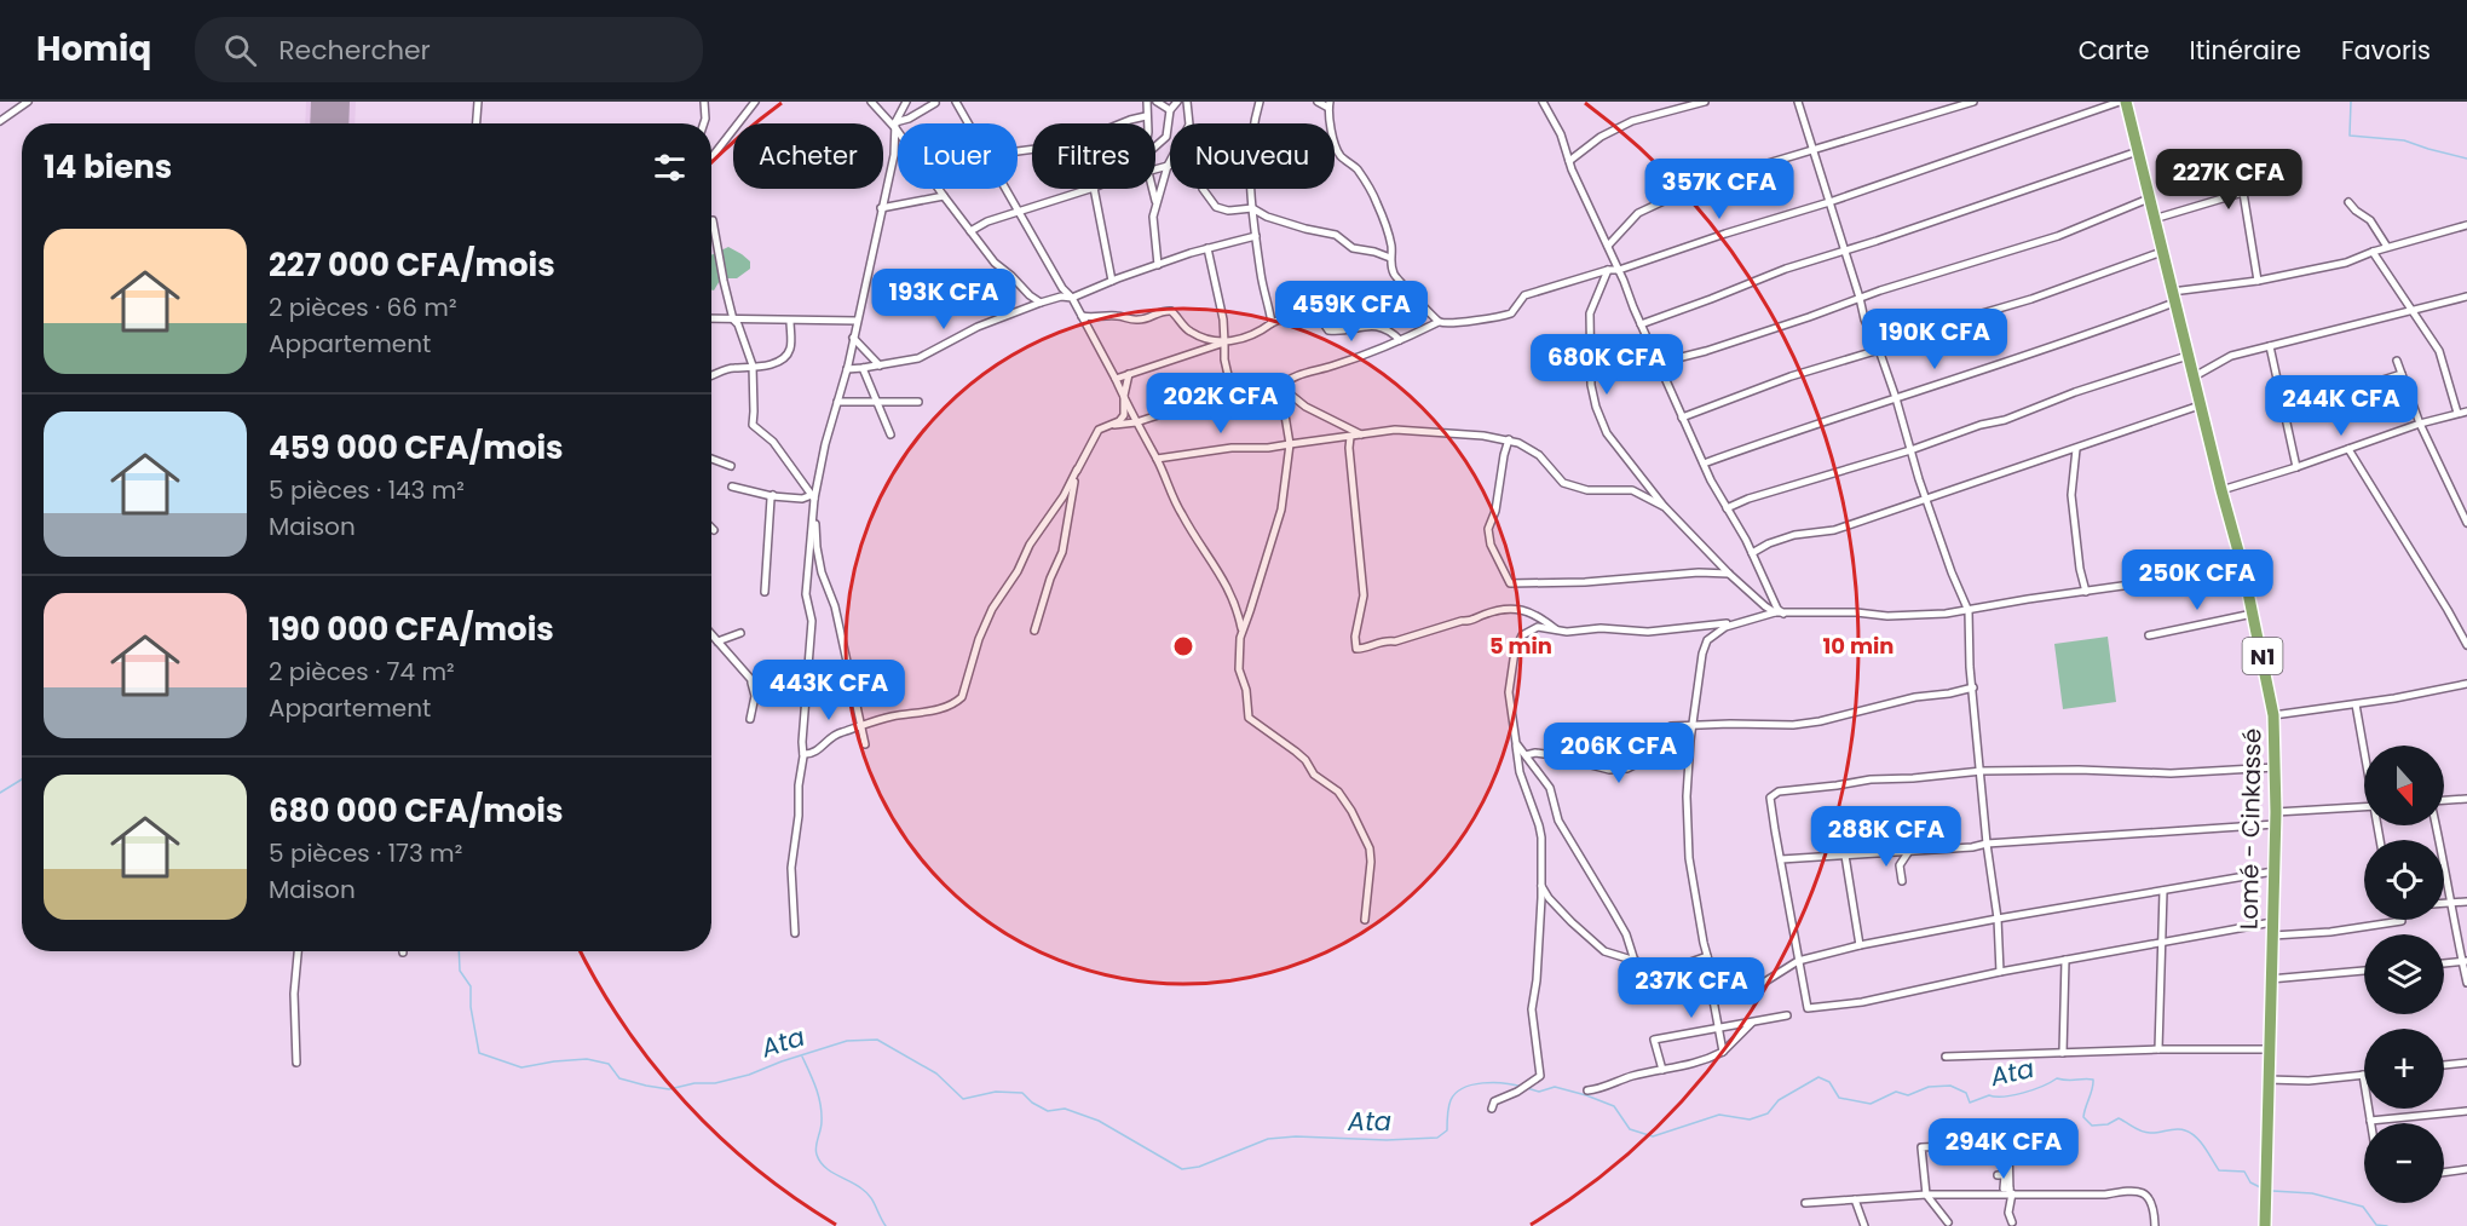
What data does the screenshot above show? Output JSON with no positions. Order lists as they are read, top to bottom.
{
  "streets": {
    "highway": ["N1", "Lomé - Cinkassé"]
  },
  "water": ["Ata"],
  "north": "bottom",
  "page": {
    "header": "Homiq",
    "search": "Rechercher",
    "nav": ["Carte", "Itinéraire", "Favoris"],
    "chip": [
      "Acheter",
      "Louer",
      "Filtres",
      "Nouveau"
    ],
    "heading": "14 biens",
    "price": [
      "227K CFA",
      "357K CFA",
      "193K CFA",
      "459K CFA",
      "190K CFA",
      "680K CFA",
      "202K CFA",
      "244K CFA",
      "250K CFA",
      "443K CFA",
      "206K CFA",
      "288K CFA",
      "237K CFA",
      "294K CFA"
    ],
    "list": [
      {
        "name": "227 000 CFA/mois",
        "note": "2 pièces · 66 m² · Appartement"
      },
      {
        "name": "459 000 CFA/mois",
        "note": "5 pièces · 143 m² · Maison"
      },
      {
        "name": "190 000 CFA/mois",
        "note": "2 pièces · 74 m² · Appartement"
      },
      {
        "name": "680 000 CFA/mois",
        "note": "5 pièces · 173 m² · Maison"
      }
    ],
    "map_buttons": ["+", "−"]
  },
  "rings": ["5 min", "10 min"]
}
